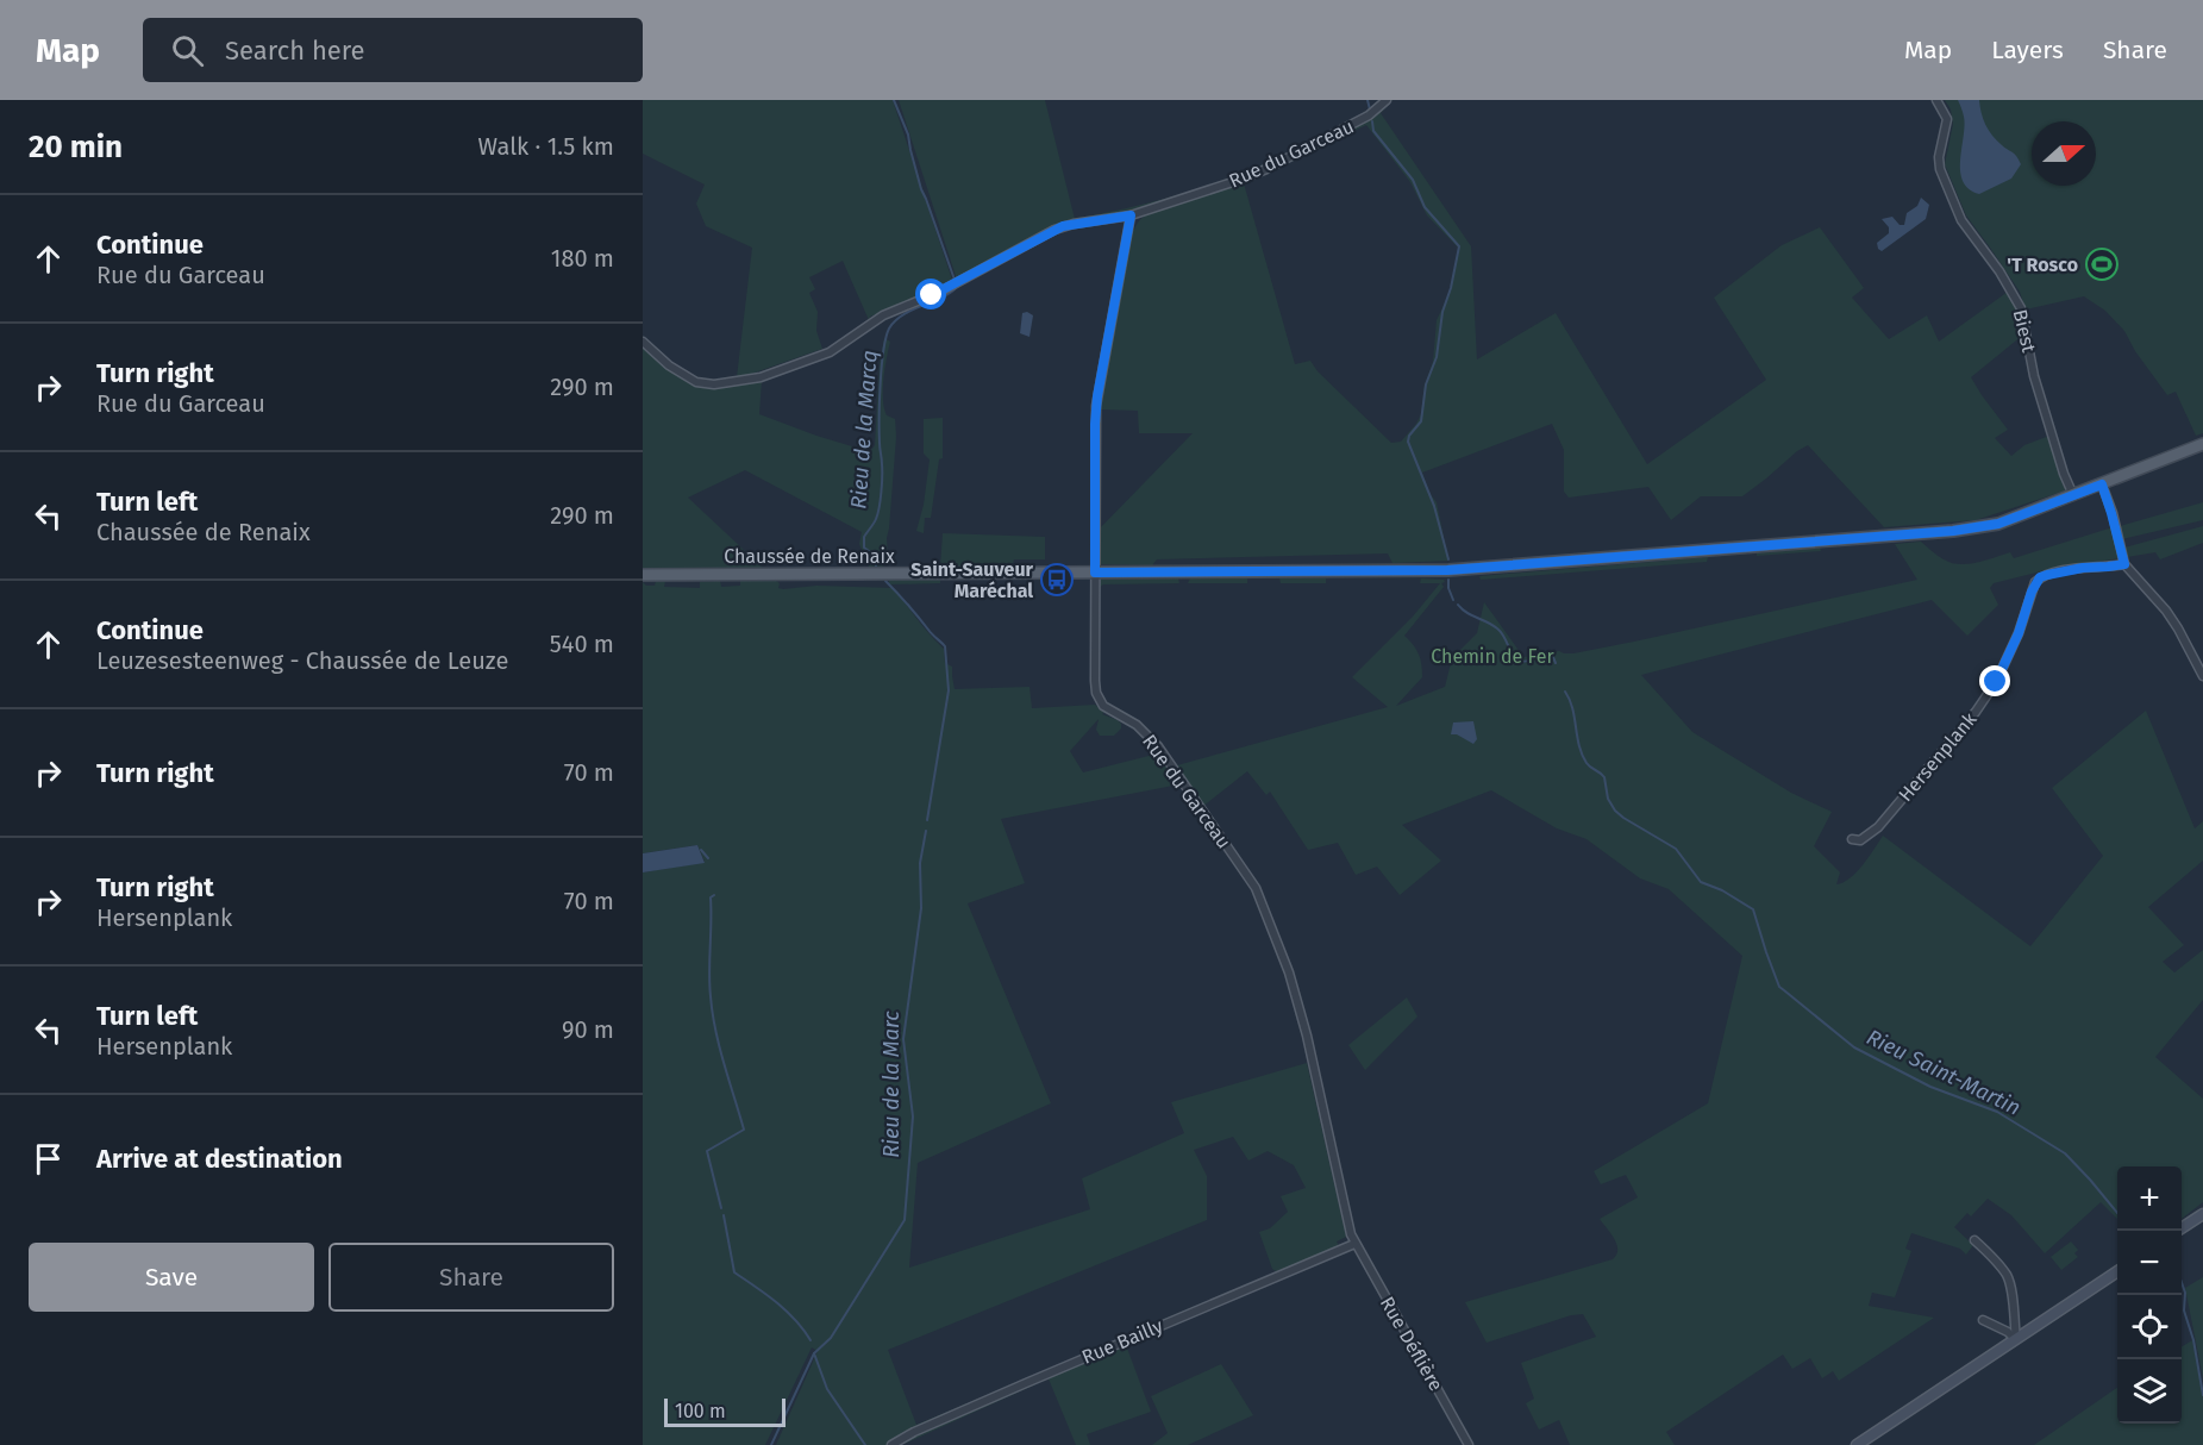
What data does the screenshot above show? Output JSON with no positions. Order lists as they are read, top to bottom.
{
  "streets": {
    "main road": ["Chaussée de Renaix"],
    "street": [
      "Rue du Garceau",
      "Biest",
      "Hersenplank",
      "Rue Bailly",
      "Rue Déflière"
    ]
  },
  "crossings": [
    ["Rue du Garceau", "Chaussée de Renaix"],
    ["Rue du Garceau", "Rue Bailly"],
    ["Rue du Garceau", "Rue Déflière"],
    ["Biest", "Chaussée de Renaix"],
    ["Rue Bailly", "Rue Déflière"]
  ],
  "water": ["Rieu de la Marcq", "Rieu Saint-Martin", "Rieu de la Marc"],
  "parks": ["Chemin de Fer"],
  "places": {
    "sports": ["'T Rosco"],
    "bus stop": ["Saint-Sauveur Maréchal"]
  },
  "scale_bar": "100 m",
  "north": "right",
  "page": {
    "header": "Map",
    "search": "Search here",
    "nav": ["Map", "Layers", "Share"],
    "heading": ["20 min", "Walk · 1.5 km"],
    "list": [
      ["Continue", "Rue du Garceau", "180 m"],
      ["Turn right", "Rue du Garceau", "290 m"],
      ["Turn left", "Chaussée de Renaix", "290 m"],
      ["Continue", "Leuzesesteenweg - Chaussée de Leuze", "540 m"],
      ["Turn right", "70 m"],
      ["Turn right", "Hersenplank", "70 m"],
      ["Turn left", "Hersenplank", "90 m"],
      "Arrive at destination"
    ],
    "map_buttons": ["+", "−"],
    "buttons": ["Save", "Share"],
    "scale": "100 m"
  }
}
